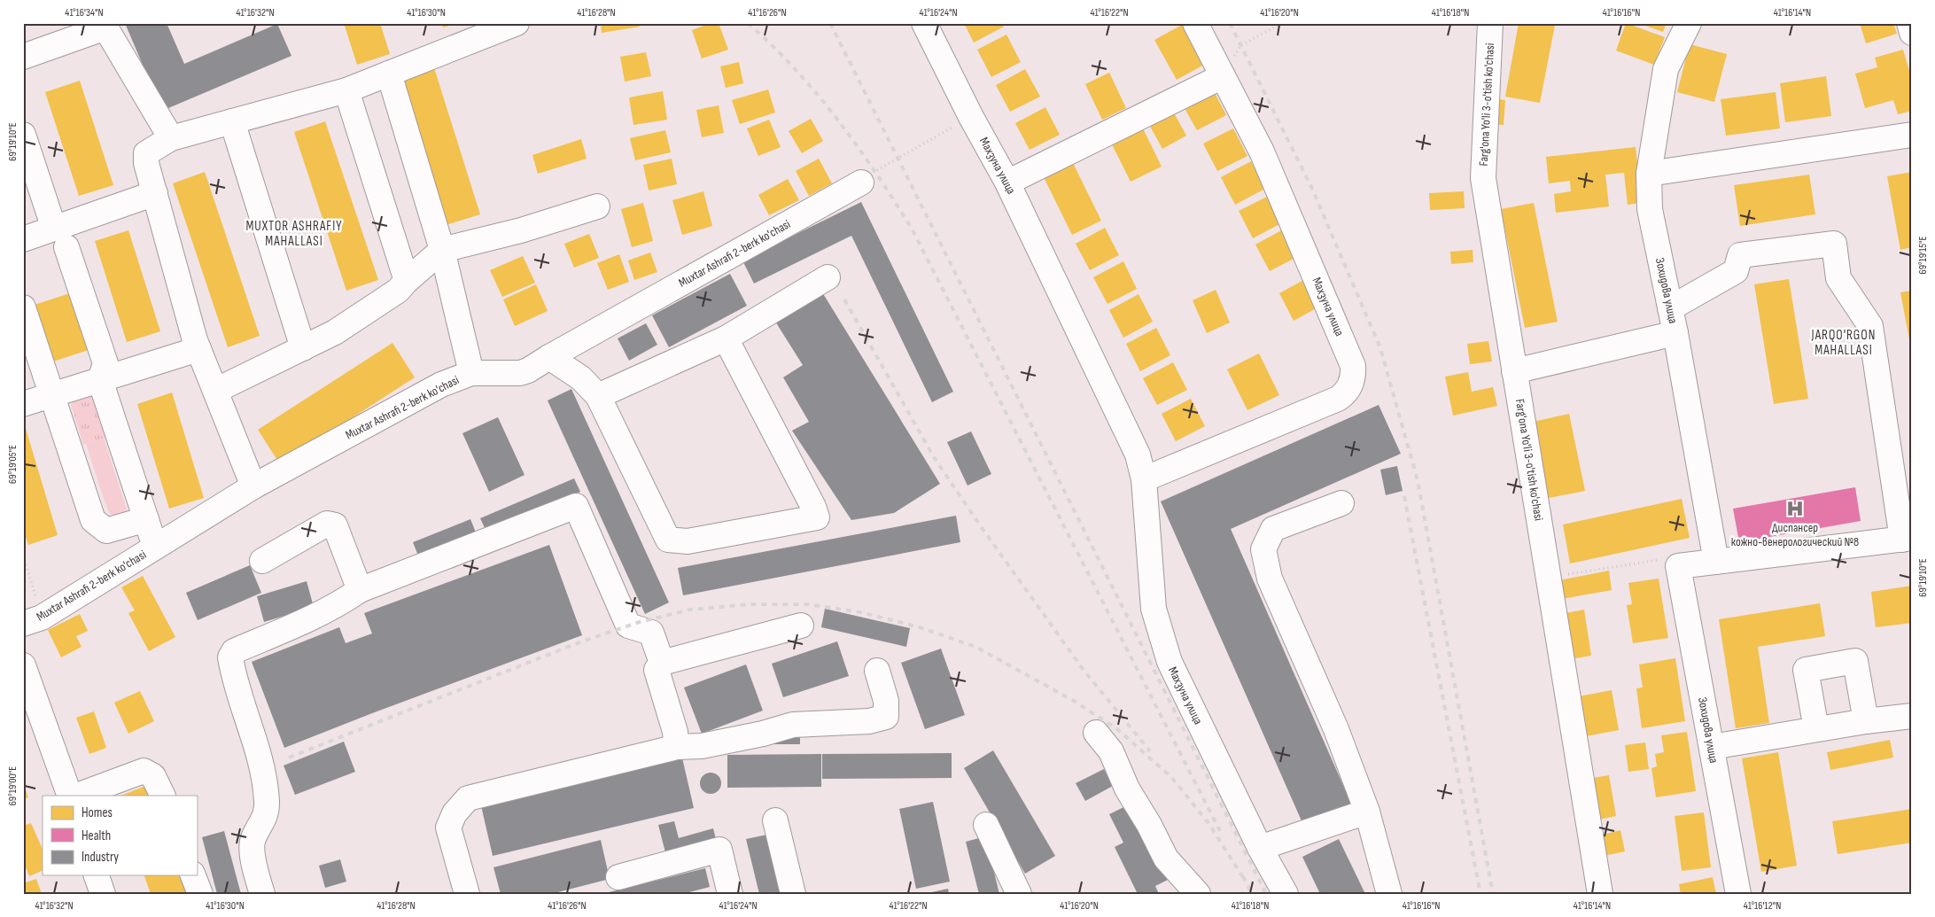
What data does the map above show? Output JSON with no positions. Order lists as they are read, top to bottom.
{
  "streets": {
    "street": [
      "Farg'ona Yo'li 3-o'tish ko'chasi",
      "Махзуна улица",
      "Muxtar Ashrafi 2-berk ko'chasi",
      "Зохидова улица"
    ]
  },
  "districts": ["MUXTOR ASHRAFIY MAHALLASI", "JARQO'RGON MAHALLASI"],
  "places": {
    "hospital": ["Диспансер кожно-венерологический №8"]
  },
  "legend": ["Homes", "Health", "Industry"],
  "coordinates": [
    "41°16'34\"N",
    "41°16'32\"N",
    "41°16'30\"N",
    "41°16'28\"N",
    "41°16'26\"N",
    "41°16'24\"N",
    "41°16'22\"N",
    "41°16'20\"N",
    "41°16'18\"N",
    "41°16'16\"N",
    "41°16'14\"N",
    "69°19'10\"E",
    "69°19'15\"E",
    "69°19'05\"E",
    "69°19'00\"E",
    "41°16'12\"N"
  ]
}
